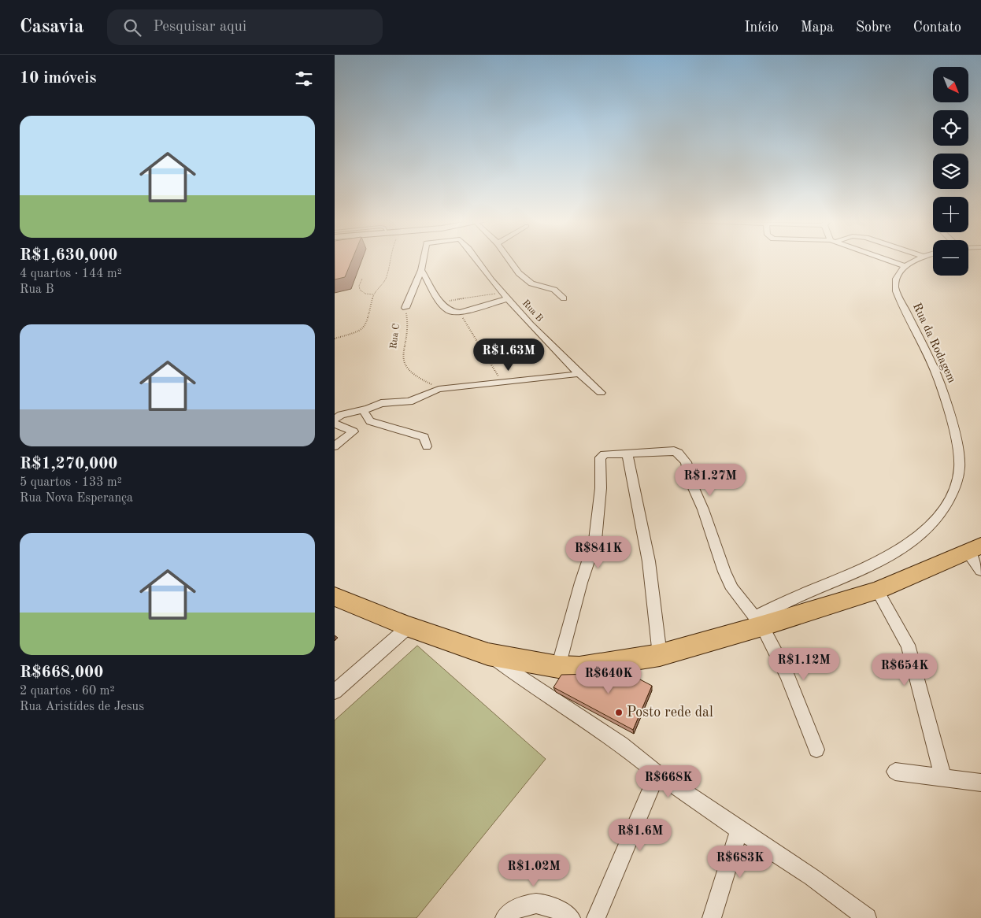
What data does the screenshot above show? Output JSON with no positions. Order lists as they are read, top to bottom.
{
  "streets": {
    "street": ["Rua B", "Rua C", "Rua da Rodagem"]
  },
  "places": ["Posto rede dal"],
  "north": "bottom right",
  "page": {
    "header": "Casavia",
    "search": "Pesquisar aqui",
    "nav": [
      "Início",
      "Mapa",
      "Sobre",
      "Contato"
    ],
    "heading": "10 imóveis",
    "map_buttons": ["+", "−"],
    "list": [
      {
        "name": "R$1,630,000",
        "note": "4 quartos · 144 m² · Rua B"
      },
      {
        "name": "R$1,270,000",
        "note": "5 quartos · 133 m² · Rua Nova Esperança"
      },
      {
        "name": "R$668,000",
        "note": "2 quartos · 60 m² · Rua Aristídes de Jesus"
      }
    ],
    "price": [
      "R$1.63M",
      "R$1.27M",
      "R$841K",
      "R$1.12M",
      "R$654K",
      "R$640K",
      "R$668K",
      "R$1.6M",
      "R$683K",
      "R$1.02M"
    ]
  }
}
